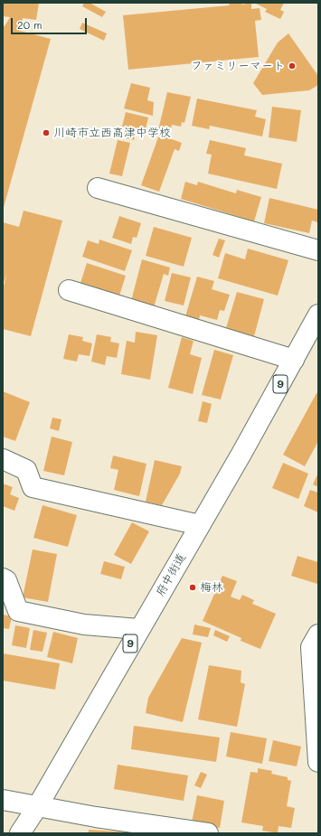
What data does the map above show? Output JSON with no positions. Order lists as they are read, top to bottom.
{
  "streets": {
    "street": ["9", "府中街道"]
  },
  "places": ["ファミリーマート", "川崎市立西高津中学校", "梅林"],
  "scale_bar": "20 m"
}
